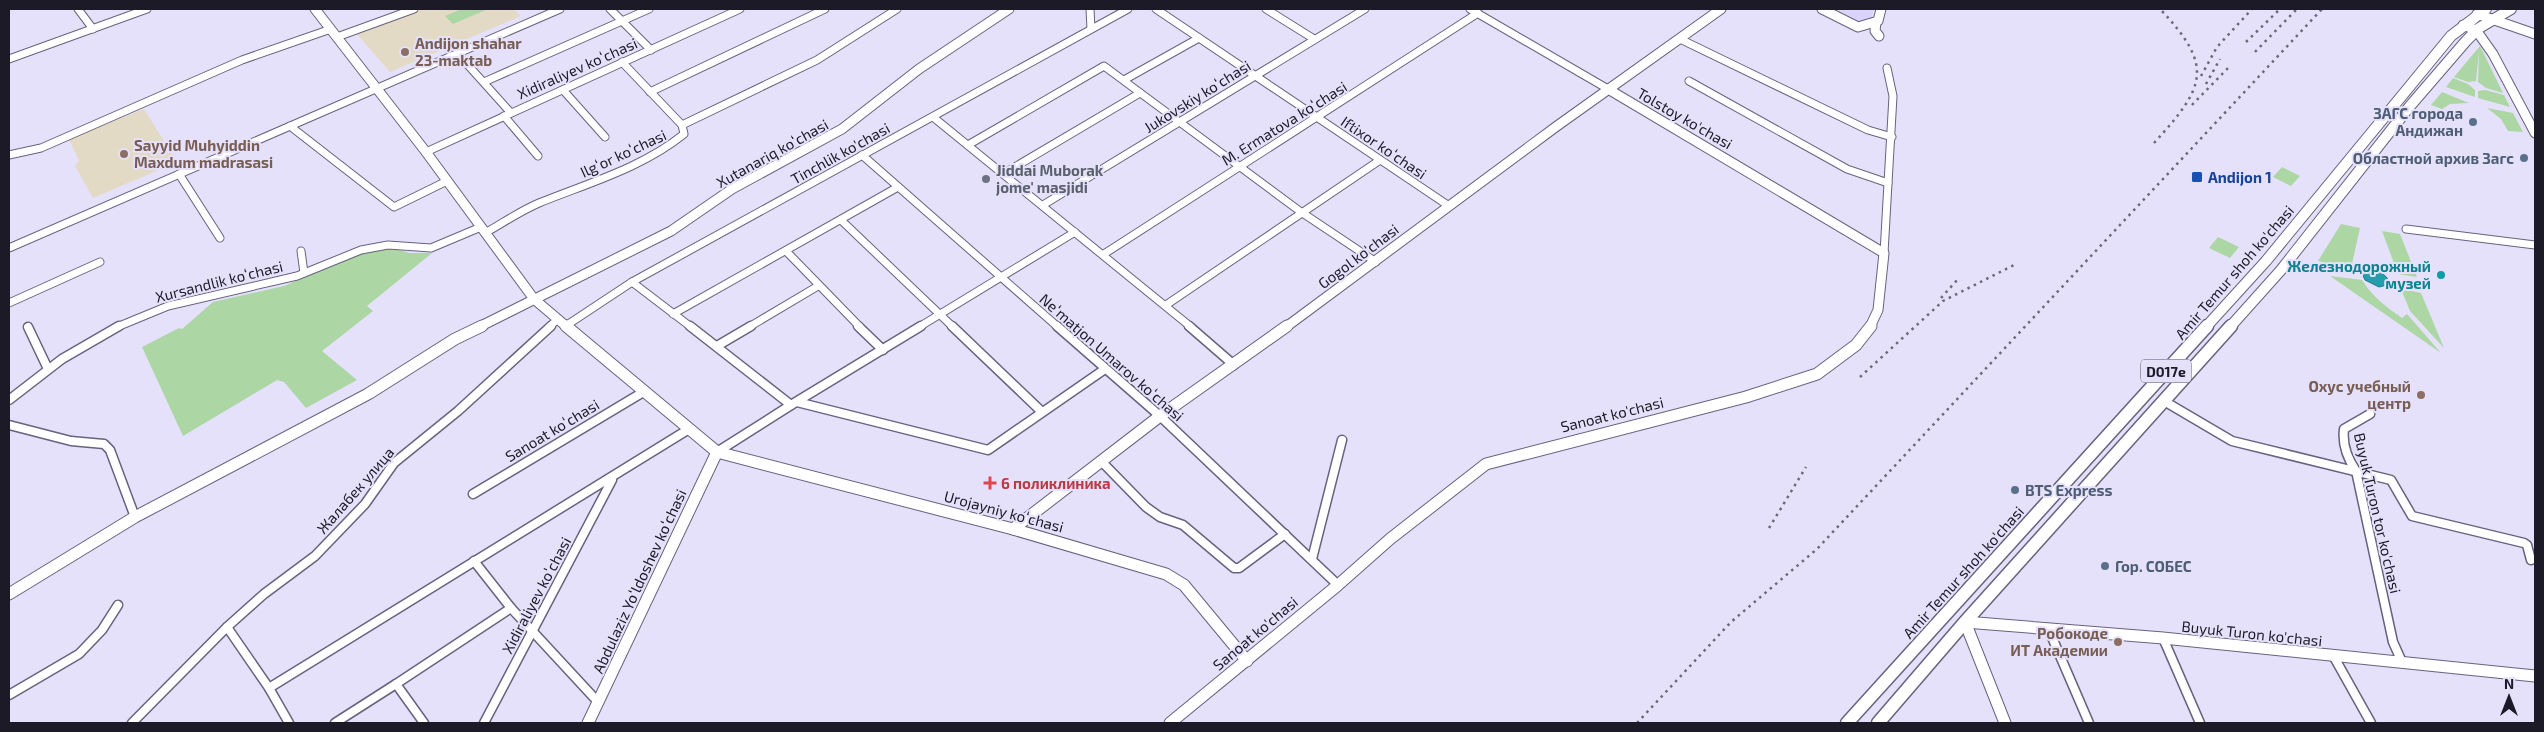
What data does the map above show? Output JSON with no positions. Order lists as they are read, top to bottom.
{
  "streets": {
    "main road": [
      "Tolstoy ko'chasi",
      "Xutanariq koʻchasi",
      "Gogol ko'chasi",
      "Amir Temur shoh ko'chasi",
      "D017e",
      "Sanoat ko'chasi",
      "Urоjayniy koʻchasi",
      "Abdulaziz Yoʻldoshev koʻchasi",
      "Buyuk Turon ko'chasi"
    ],
    "street": [
      "Xidiraliyev koʻchasi",
      "Jukovskiy koʻchasi",
      "M. Ermatova koʻchasi",
      "Iftixor koʻchasi",
      "Ilgʻor koʻchasi",
      "Tinchlik ko'chasi",
      "Xursandlik koʻchasi",
      "Neʻmatjon Umarov koʻchasi",
      "Sanoat koʻchasi",
      "Жалабек улица",
      "Buyuk Turon tor ko'chasi"
    ]
  },
  "crossings": [
    ["Xidiraliyev koʻchasi", "Ilgʻor koʻchasi"],
    ["Jukovskiy koʻchasi", "Iftixor koʻchasi"],
    ["Tolstoy ko'chasi", "M. Ermatova koʻchasi"],
    ["Tolstoy ko'chasi", "Gogol ko'chasi"],
    ["Tolstoy ko'chasi", "Sanoat ko'chasi"],
    ["M. Ermatova koʻchasi", "Iftixor koʻchasi"],
    ["Iftixor koʻchasi", "Gogol ko'chasi"],
    ["Ilgʻor koʻchasi", "Xursandlik koʻchasi"],
    ["Tinchlik ko'chasi", "Neʻmatjon Umarov koʻchasi"],
    ["Gogol ko'chasi", "Neʻmatjon Umarov koʻchasi"],
    ["Gogol ko'chasi", "Urоjayniy koʻchasi"],
    ["Neʻmatjon Umarov koʻchasi", "Sanoat ko'chasi"],
    ["D017e", "Buyuk Turon ko'chasi"],
    ["Sanoat ko'chasi", "Urоjayniy koʻchasi"],
    ["Urоjayniy koʻchasi", "Abdulaziz Yoʻldoshev koʻchasi"],
    ["Buyuk Turon tor ko'chasi", "Buyuk Turon ko'chasi"]
  ],
  "places": {
    "other": [
      "Andijon shahar 23-maktab",
      "ЗАГС города Андижан",
      "Sayyid Muhyiddin Maxdum madrasasi",
      "Областной архив Загс",
      "Jiddai Muborak jome' masjidi",
      "Железнодорожный музей",
      "Охус учебный центр",
      "BTS Express",
      "Гор. СОБЕС",
      "Робокоде ИТ Академии"
    ],
    "transit": ["Andijon 1"],
    "health": ["6 поликлиника"]
  },
  "north": "top"
}
